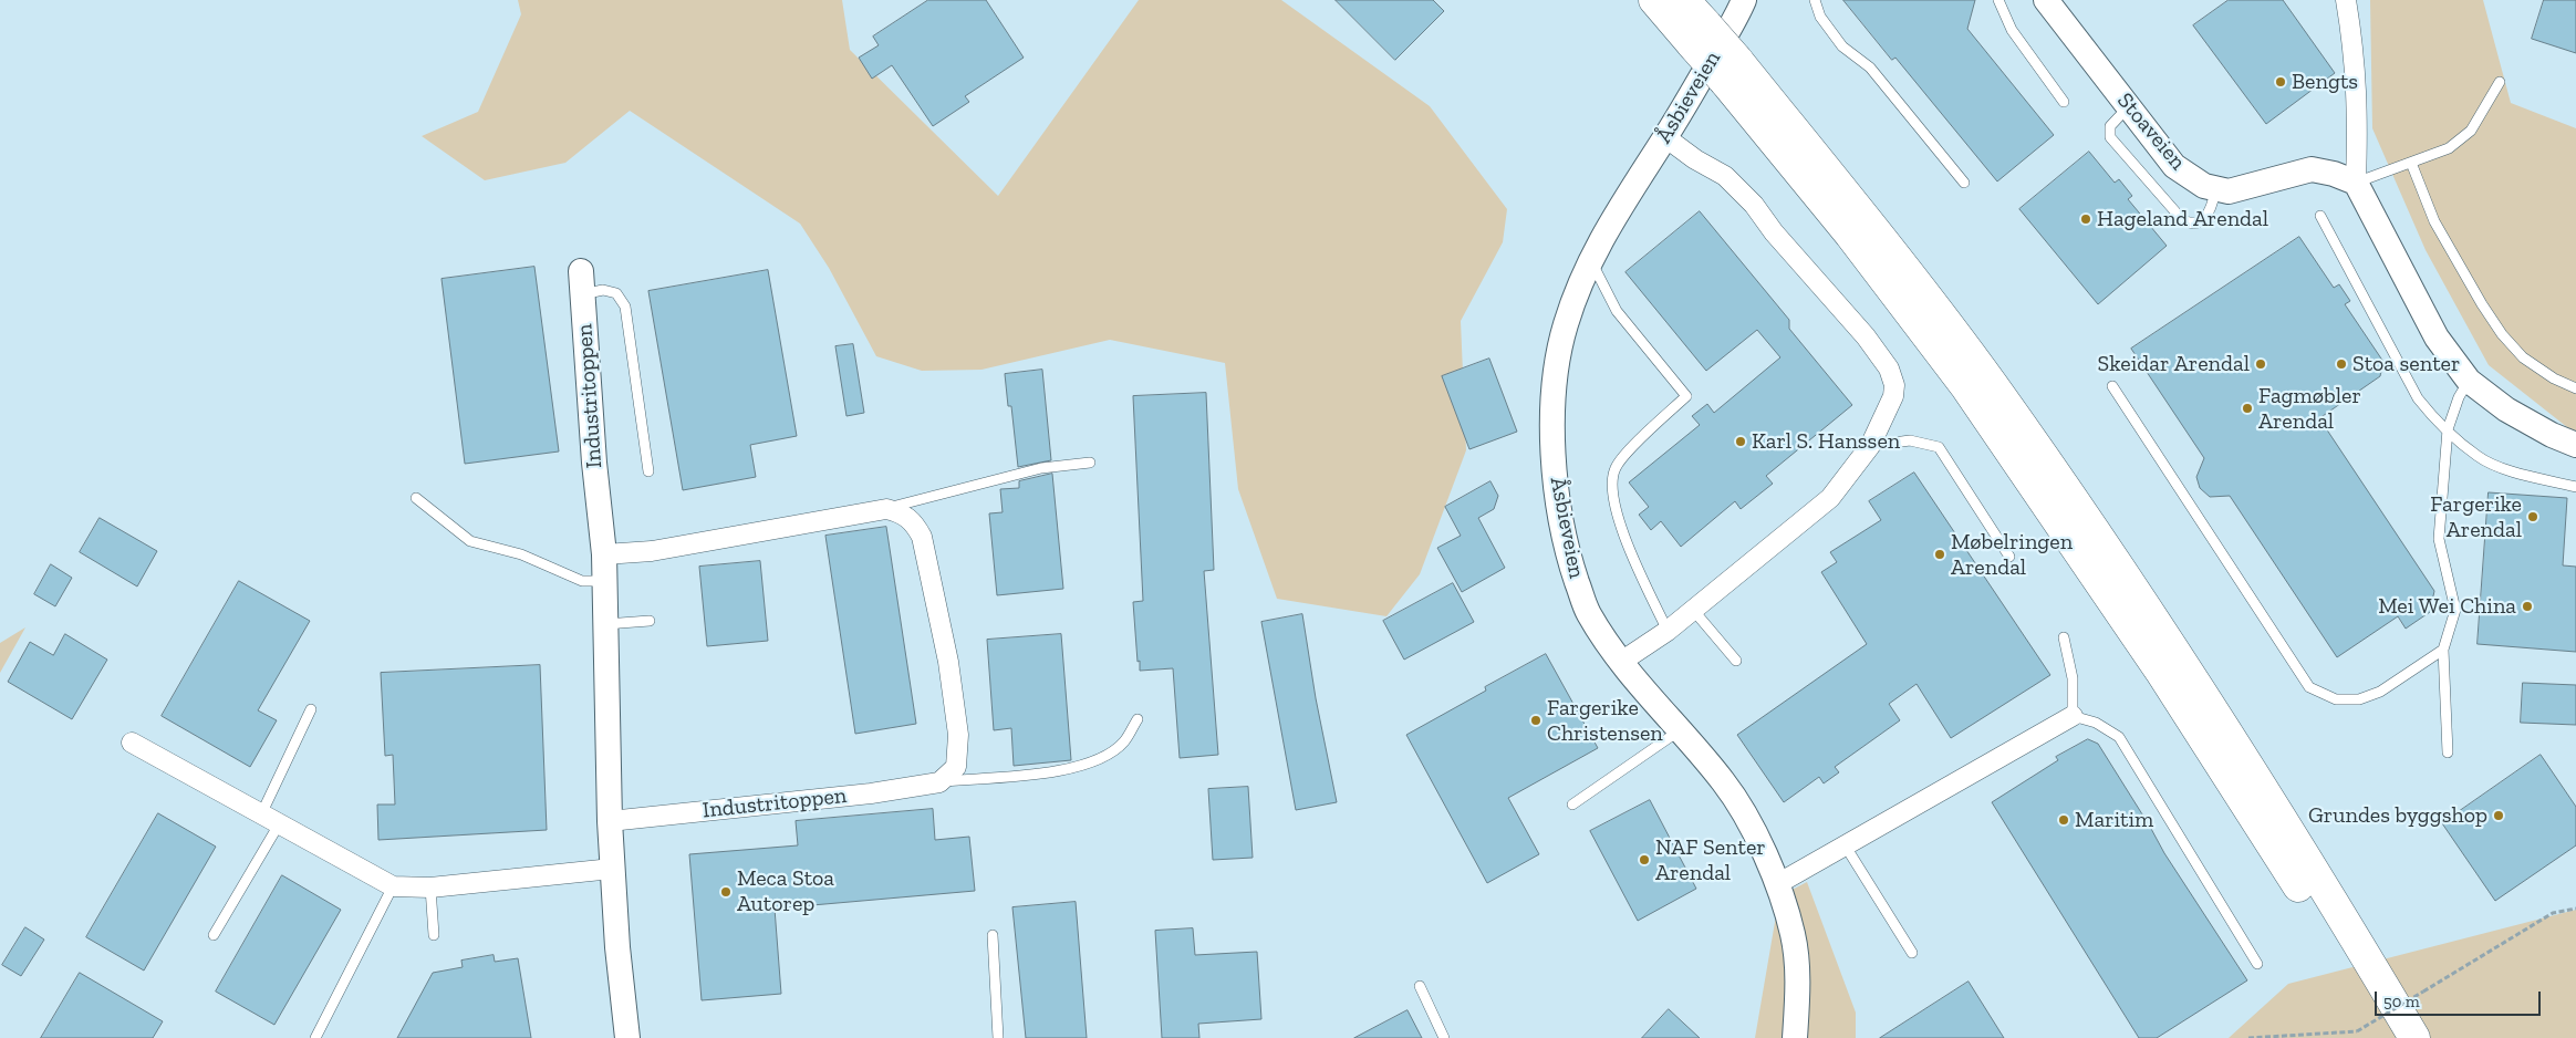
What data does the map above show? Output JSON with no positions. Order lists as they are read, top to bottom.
{
  "streets": {
    "street": ["Åsbieveien", "Stoaveien", "Industritoppen"]
  },
  "places": [
    "Bengts",
    "Hageland Arendal",
    "Skeidar Arendal",
    "Stoa senter",
    "Fagmøbler Arendal",
    "Karl S. Hanssen",
    "Fargerike Arendal",
    "Møbelringen Arendal",
    "Mei Wei China",
    "Fargerike Christensen",
    "Grundes byggshop",
    "Maritim",
    "NAF Senter Arendal",
    "Meca Stoa Autorep"
  ],
  "scale_bar": "50 m"
}
